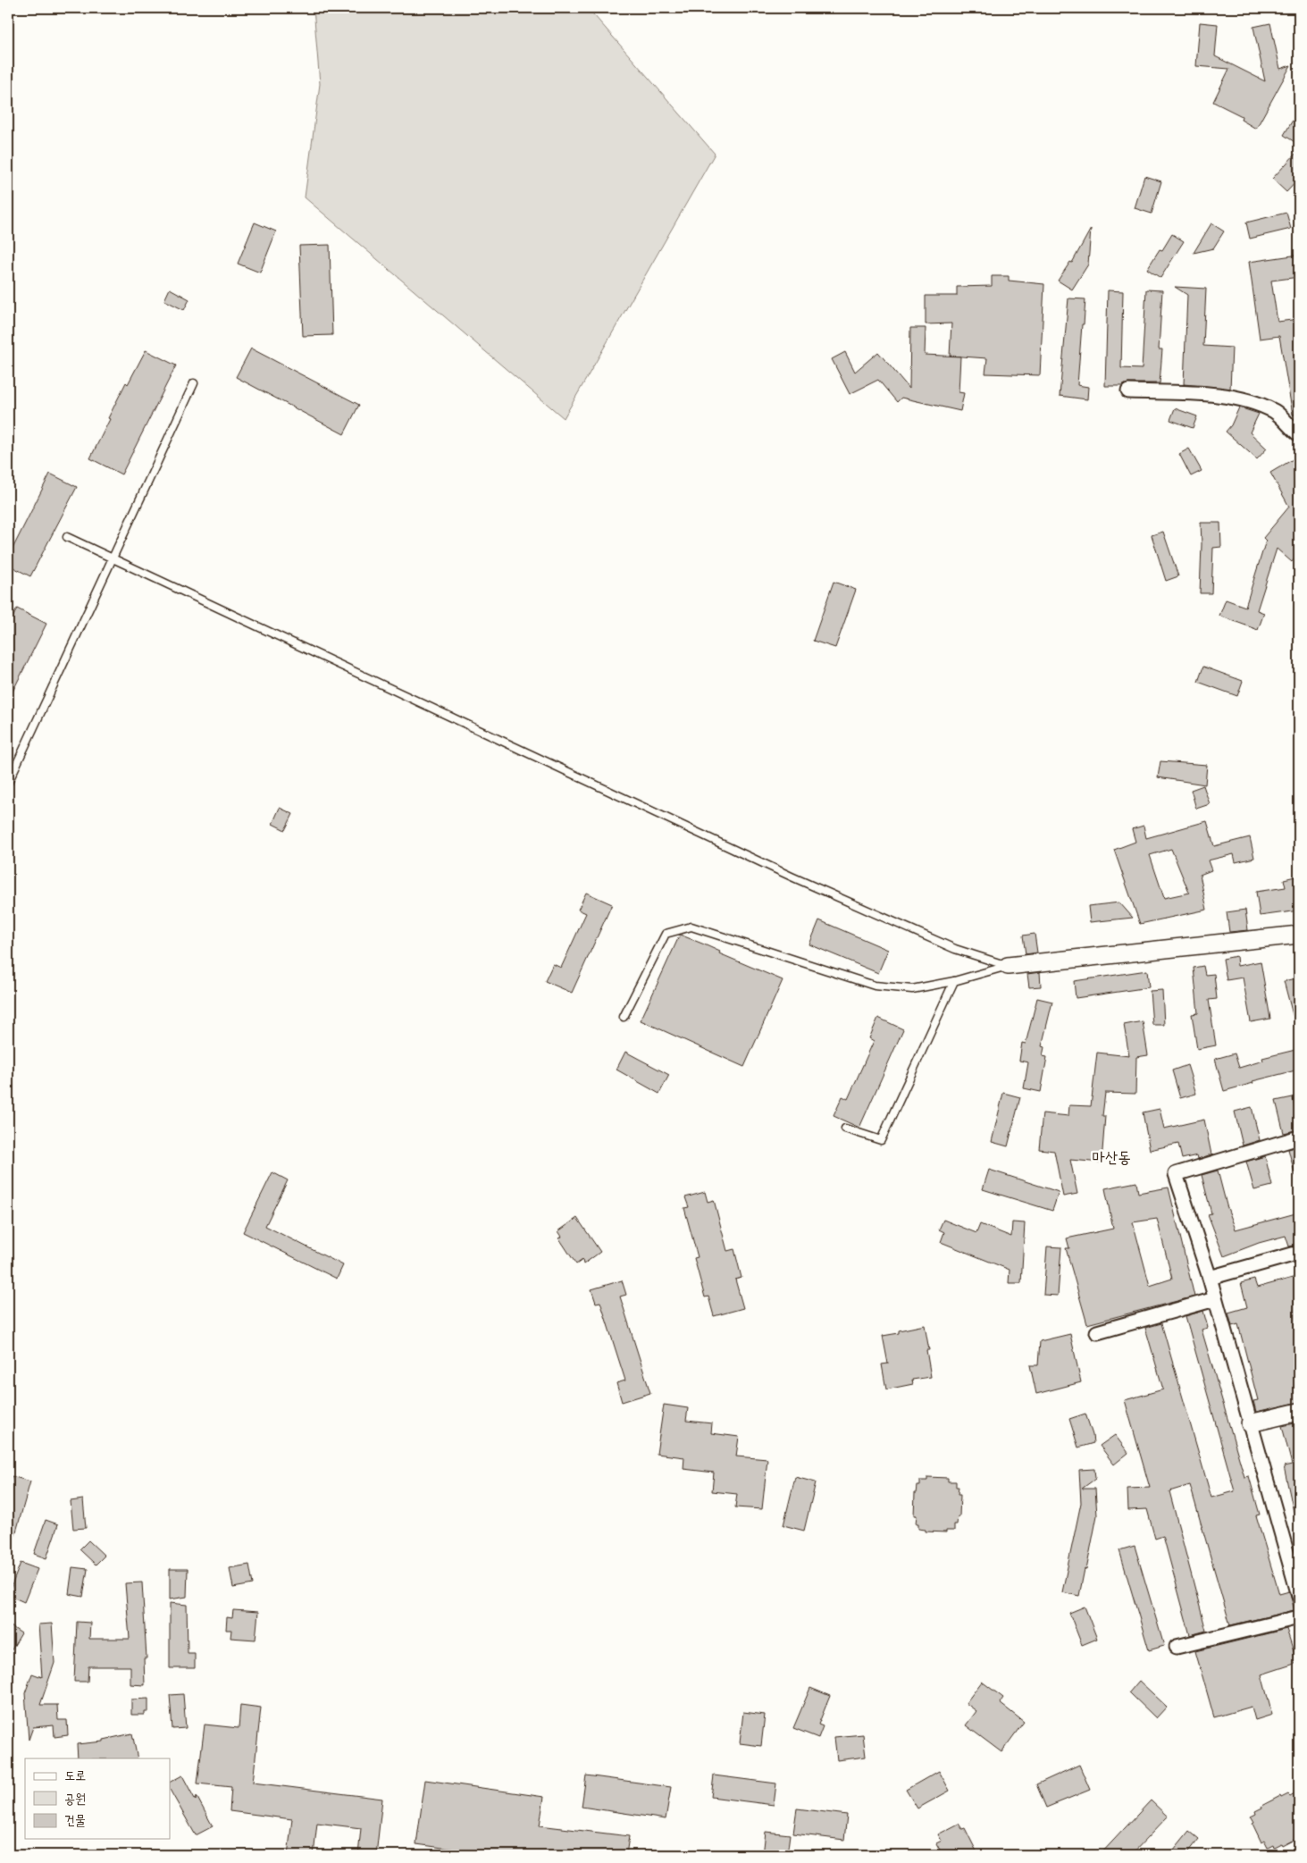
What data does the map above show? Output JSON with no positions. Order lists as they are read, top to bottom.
{
  "districts": ["마산동"],
  "legend": ["도로", "공원", "건물"]
}
